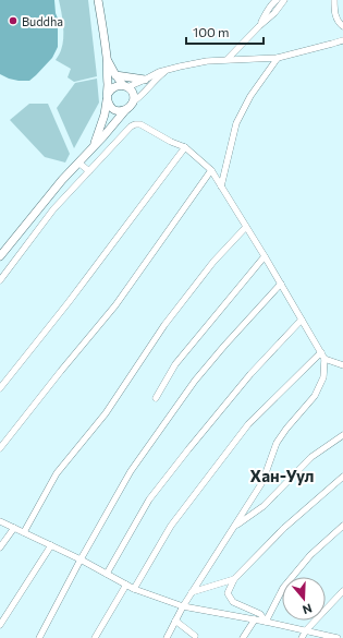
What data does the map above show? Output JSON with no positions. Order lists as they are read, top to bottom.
{
  "districts": ["Хан-Уул"],
  "places": ["Buddha"],
  "scale_bar": "100 m",
  "north": "bottom"
}
